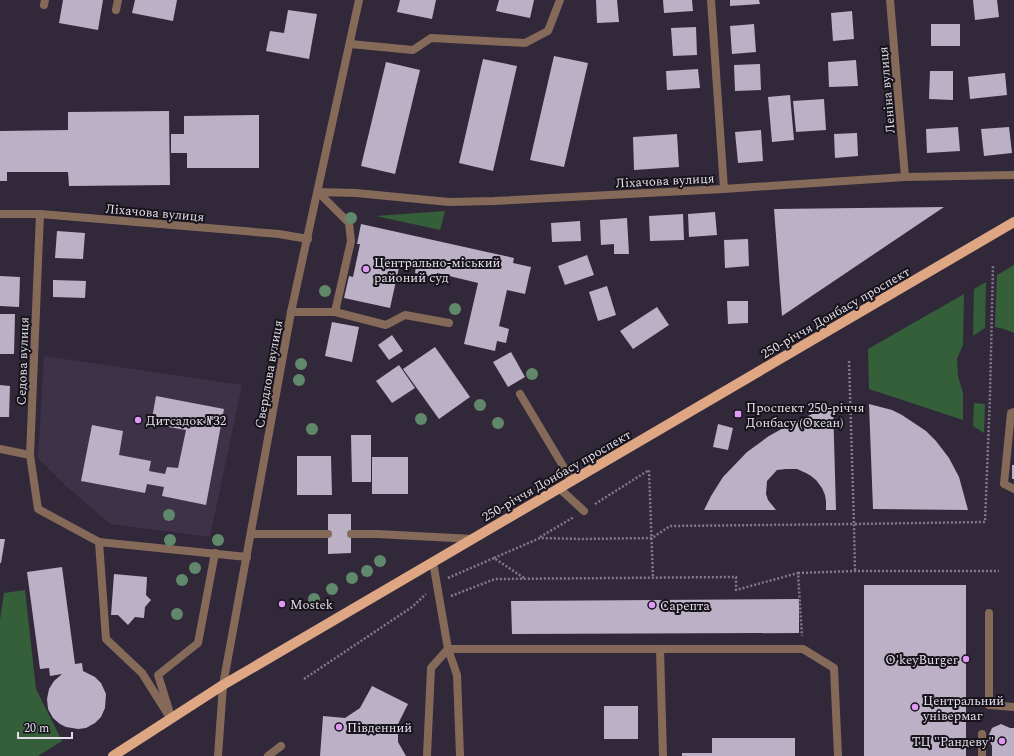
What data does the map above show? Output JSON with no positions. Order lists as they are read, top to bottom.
{
  "streets": {
    "main road": ["250-річчя Донбасу проспект"],
    "street": [
      "Леніна вулиця",
      "Ліхачова вулиця",
      "Седова вулиця",
      "Свердлова вулиця"
    ]
  },
  "crossings": [
    ["Леніна вулиця", "Ліхачова вулиця"],
    ["Ліхачова вулиця", "Седова вулиця"],
    ["Ліхачова вулиця", "Свердлова вулиця"],
    ["250-річчя Донбасу проспект", "Свердлова вулиця"]
  ],
  "places": {
    "other": [
      "Центрально-міський районий суд",
      "Дитсадок №32",
      "Mostek",
      "Сарепта",
      "O'keyBurger",
      "Центральний універмаг",
      "Південний",
      "ТЦ \"Рандеву\""
    ],
    "transit": ["Проспект 250-річчя Донбасу (Океан)"]
  },
  "scale_bar": "20 m"
}
